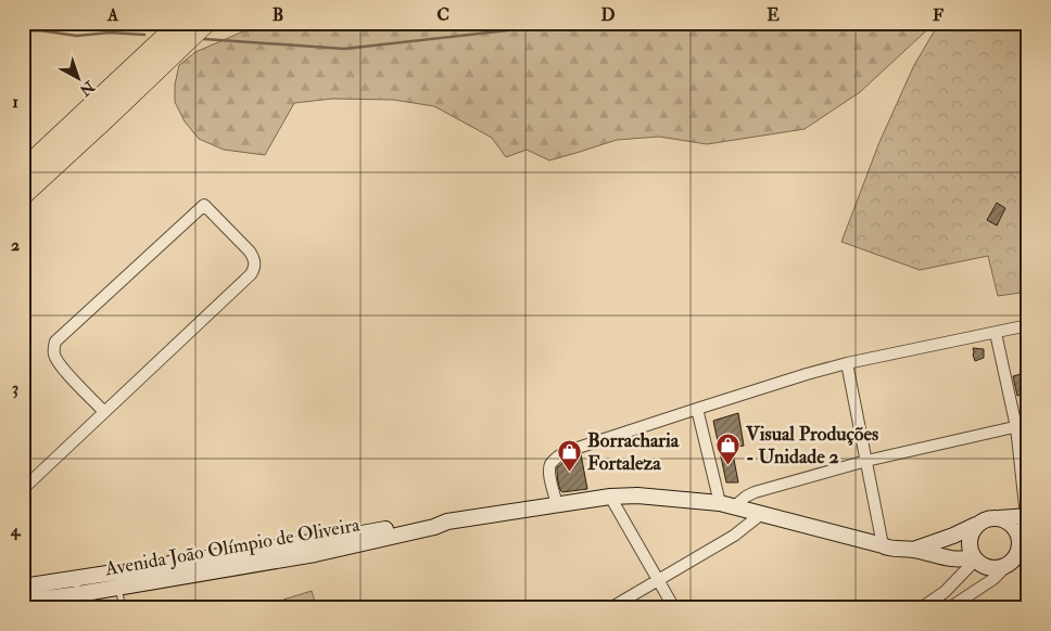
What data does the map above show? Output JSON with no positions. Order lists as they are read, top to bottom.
{
  "streets": {
    "main road": ["Avenida João Olímpio de Oliveira"]
  },
  "places": {
    "shop": ["Visual Produções - Unidade 2", "Borracharia Fortaleza"]
  },
  "north": "bottom right",
  "grid": {
    "columns": [
      "A",
      "B",
      "C",
      "D",
      "E",
      "F"
    ],
    "rows": [
      "1",
      "2",
      "3",
      "4"
    ]
  }
}
